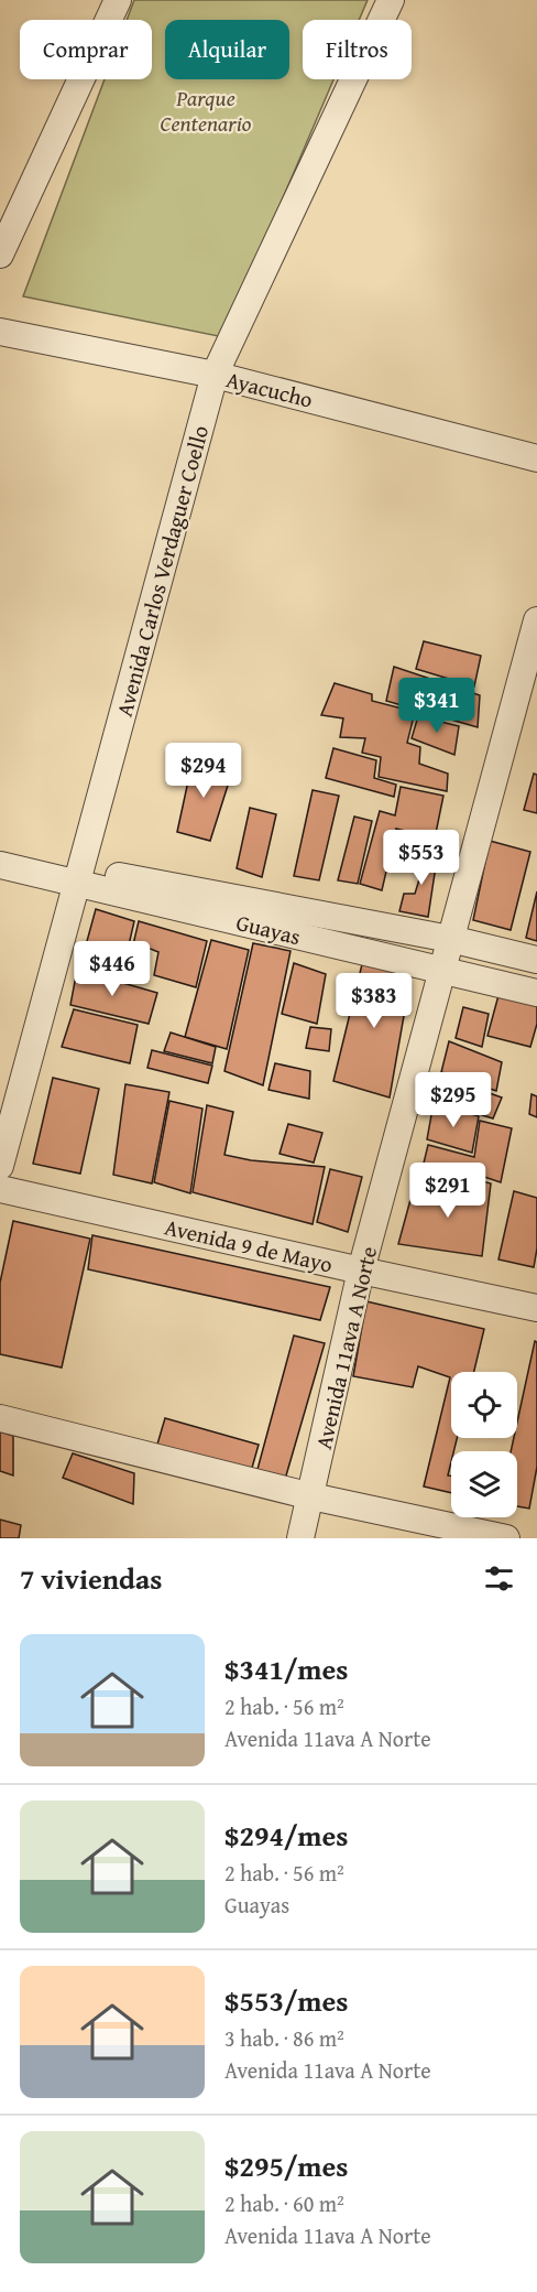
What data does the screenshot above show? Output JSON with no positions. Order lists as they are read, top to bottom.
{
  "streets": {
    "street": [
      "Ayacucho",
      "Avenida Carlos Verdaguer Coello",
      "Guayas",
      "Avenida 9 de Mayo",
      "Avenida 11ava A Norte"
    ]
  },
  "crossings": [
    ["Ayacucho", "Avenida Carlos Verdaguer Coello"],
    ["Avenida Carlos Verdaguer Coello", "Guayas"],
    ["Guayas", "Avenida 11ava A Norte"],
    ["Avenida 9 de Mayo", "Avenida 11ava A Norte"]
  ],
  "parks": ["Parque Centenario"],
  "page": {
    "chip": ["Comprar", "Alquilar", "Filtros"],
    "price": [
      "$341",
      "$294",
      "$553",
      "$446",
      "$383",
      "$295",
      "$291"
    ],
    "heading": "7 viviendas",
    "list": [
      {
        "name": "$341/mes",
        "note": "2 hab. · 56 m² · Avenida 11ava A Norte"
      },
      {
        "name": "$294/mes",
        "note": "2 hab. · 56 m² · Guayas"
      },
      {
        "name": "$553/mes",
        "note": "3 hab. · 86 m² · Avenida 11ava A Norte"
      },
      {
        "name": "$295/mes",
        "note": "2 hab. · 60 m² · Avenida 11ava A Norte"
      }
    ]
  }
}
